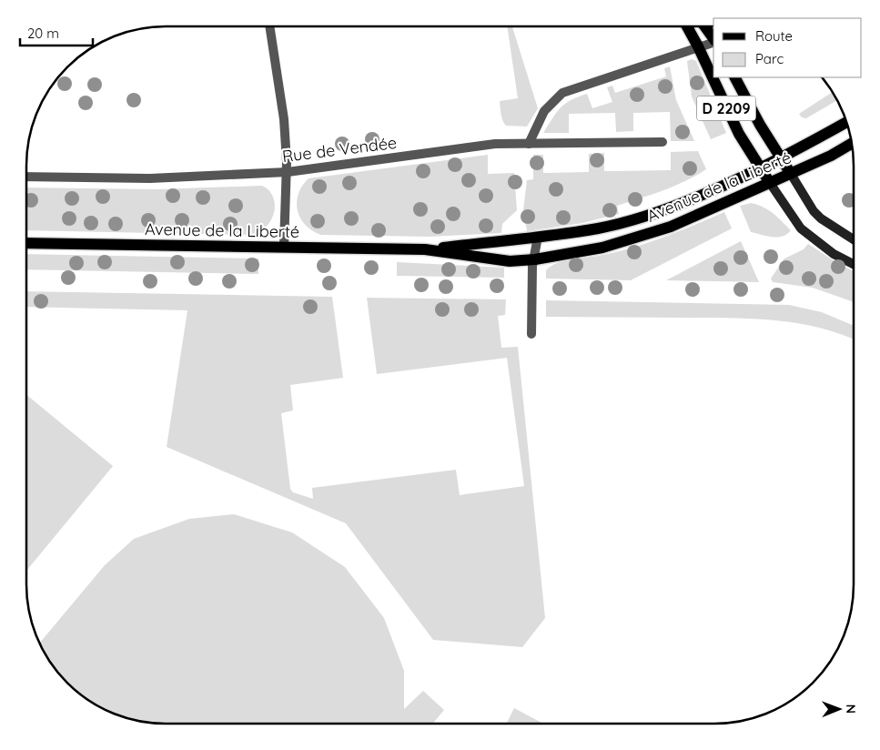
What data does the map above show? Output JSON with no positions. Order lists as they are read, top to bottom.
{
  "streets": {
    "main road": ["D 2209", "Avenue de la Liberté"],
    "street": ["Rue de Vendée"]
  },
  "crossings": [
    ["D 2209", "Avenue de la Liberté"]
  ],
  "legend": ["Route", "Parc"],
  "scale_bar": "20 m",
  "north": "right"
}
